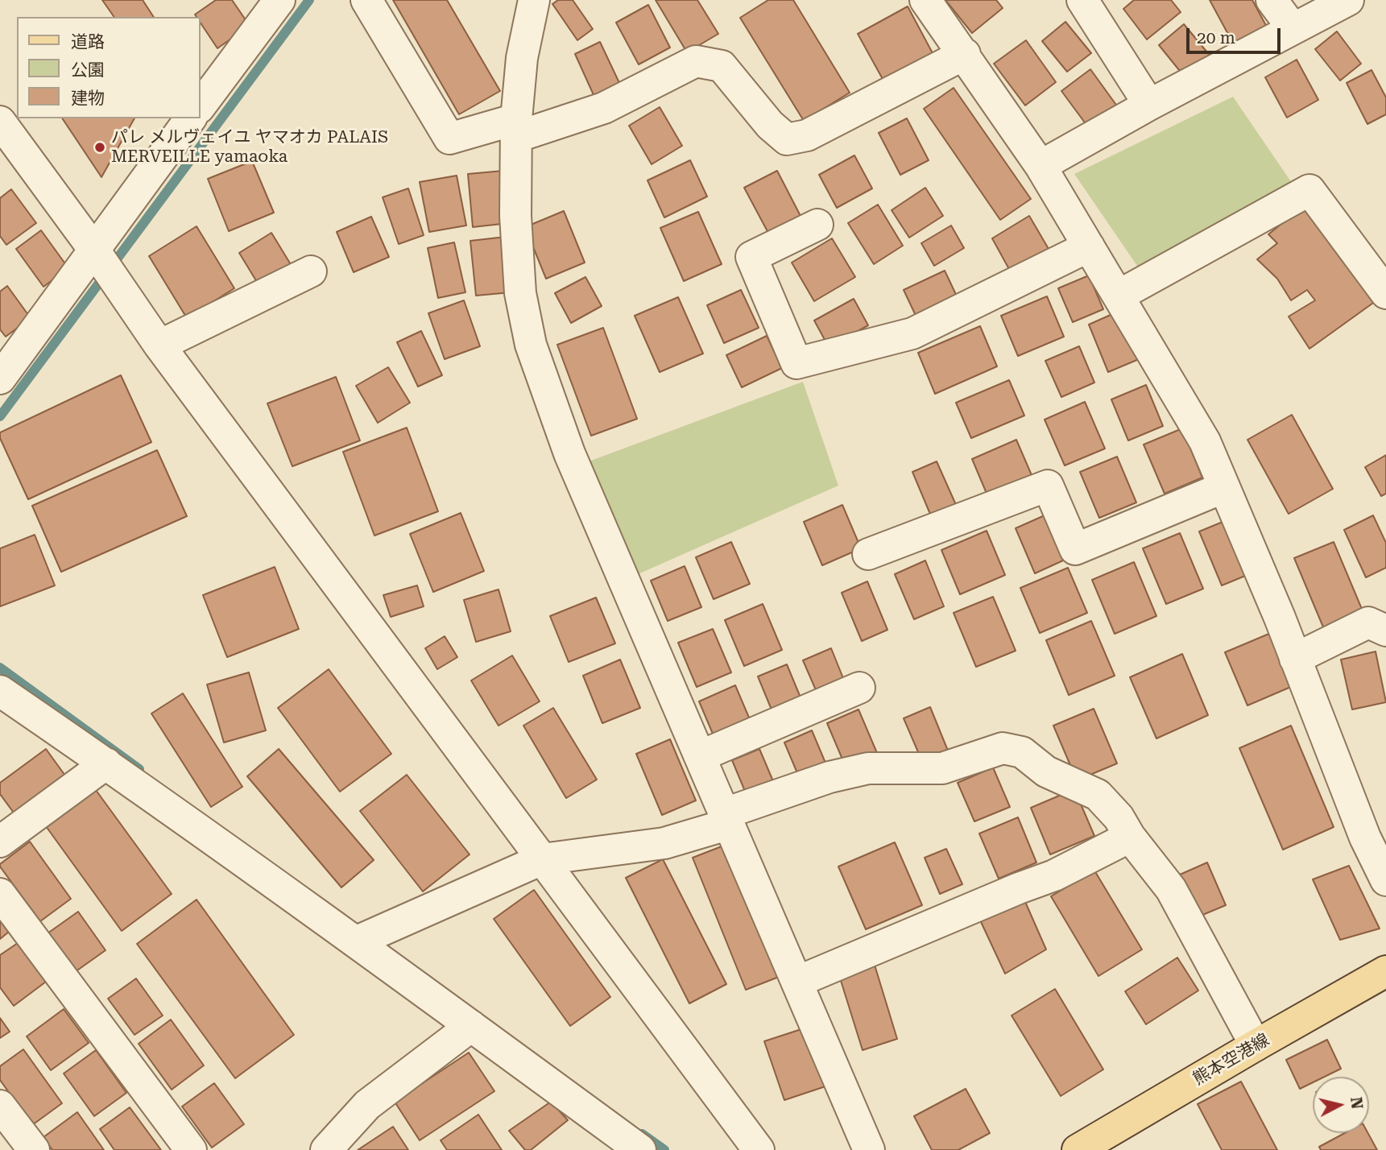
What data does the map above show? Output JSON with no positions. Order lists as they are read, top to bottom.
{
  "streets": {
    "main road": ["熊本空港線"]
  },
  "places": ["パレ メルヴェイユ ヤマオカ PALAIS MERVEILLE yamaoka"],
  "legend": ["道路", "公園", "建物"],
  "scale_bar": "20 m",
  "north": "right"
}
